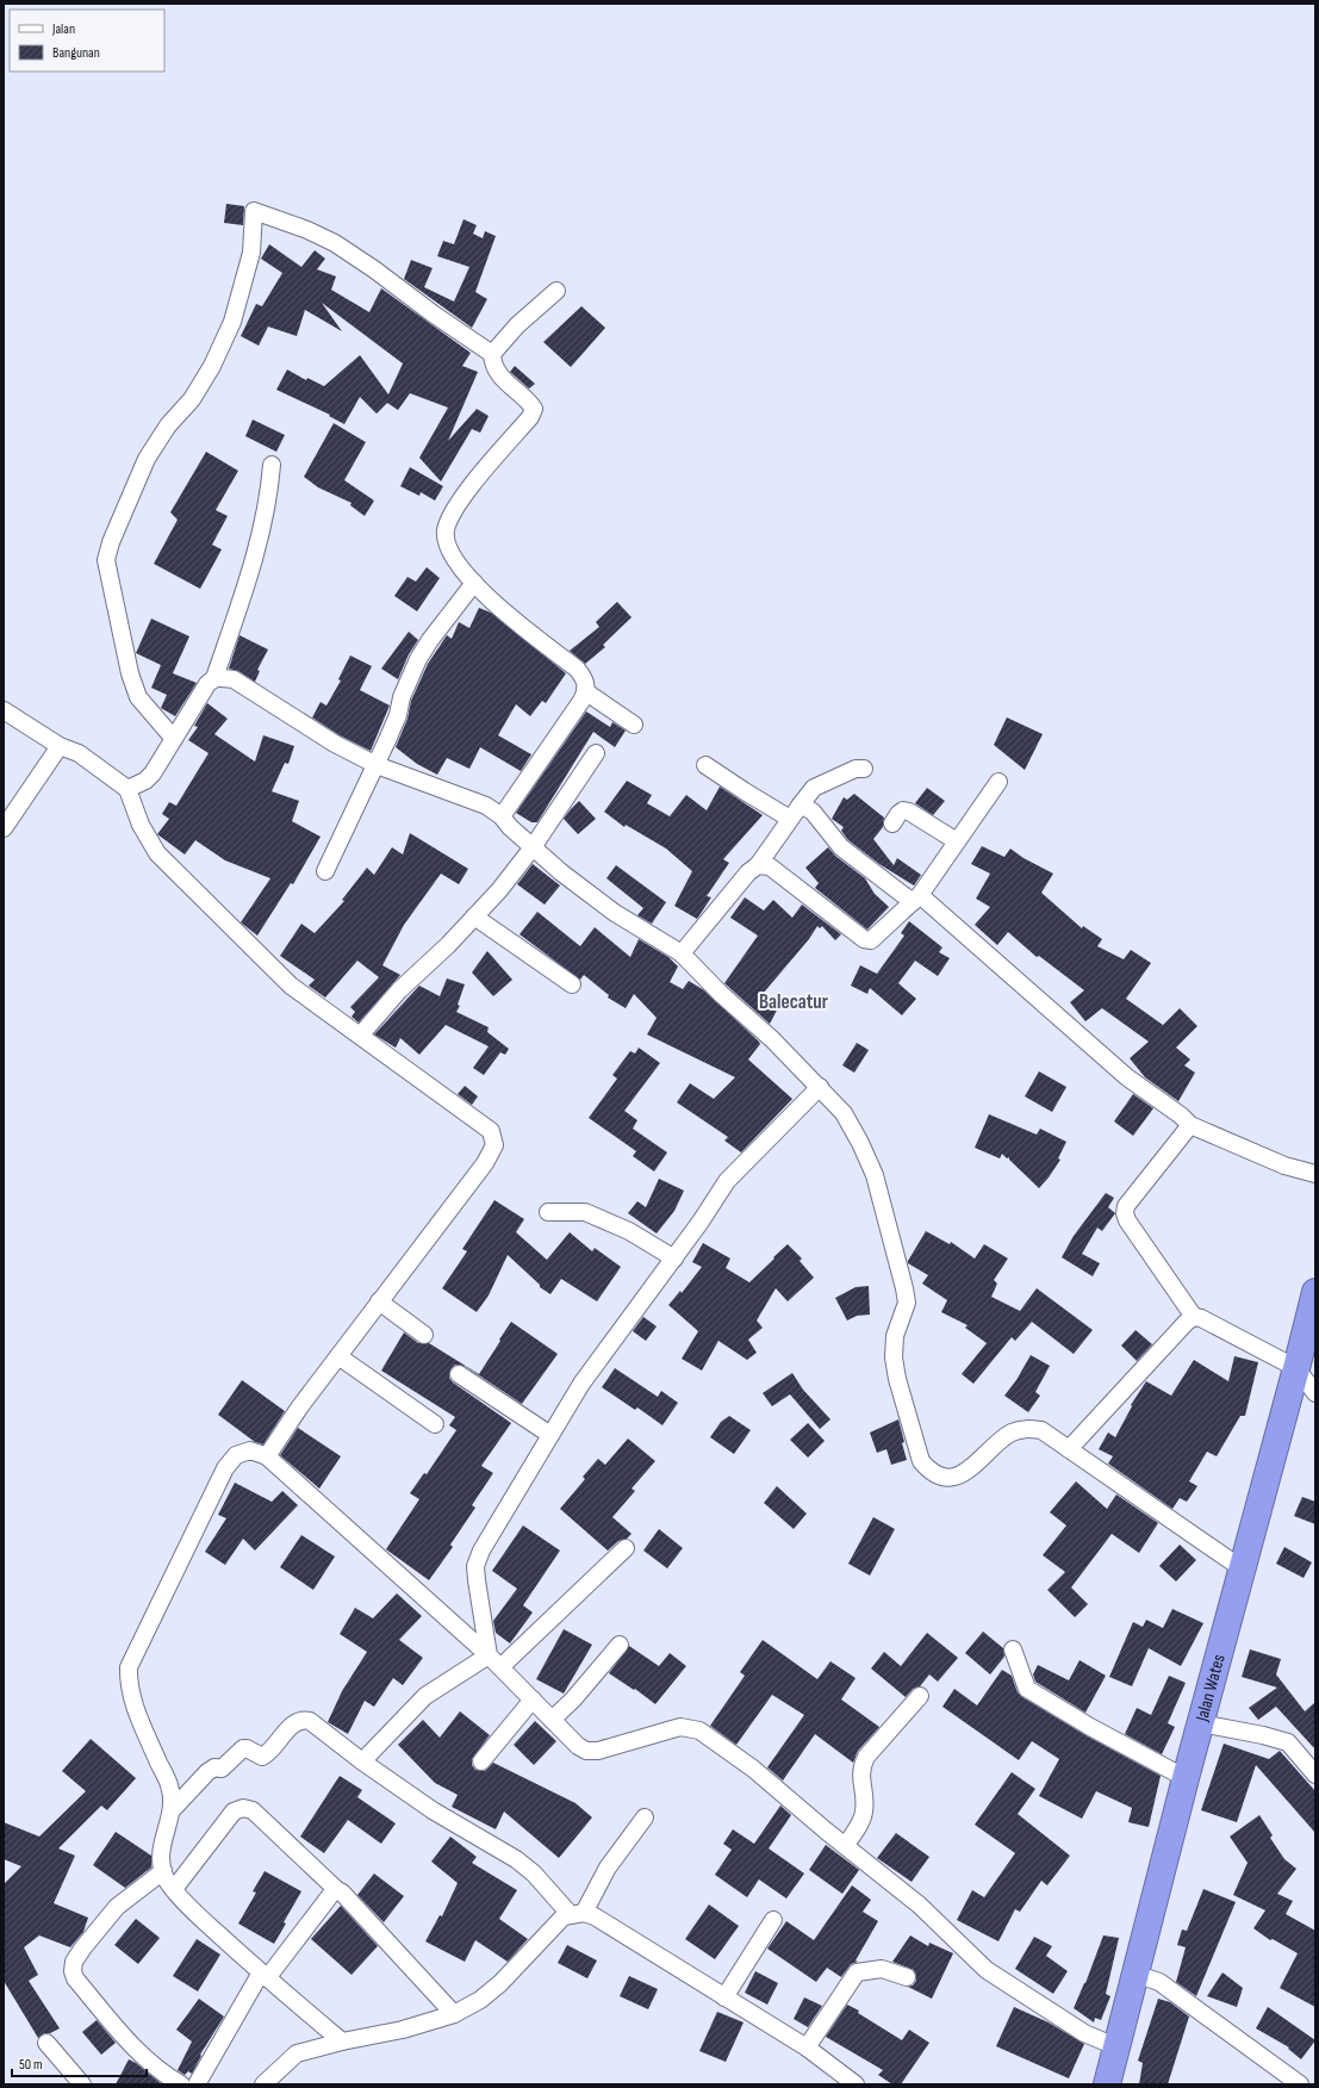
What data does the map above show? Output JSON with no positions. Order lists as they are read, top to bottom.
{
  "streets": {
    "highway": ["Jalan Wates"]
  },
  "districts": ["Balecatur"],
  "legend": ["Jalan", "Bangunan"],
  "scale_bar": "50 m"
}
